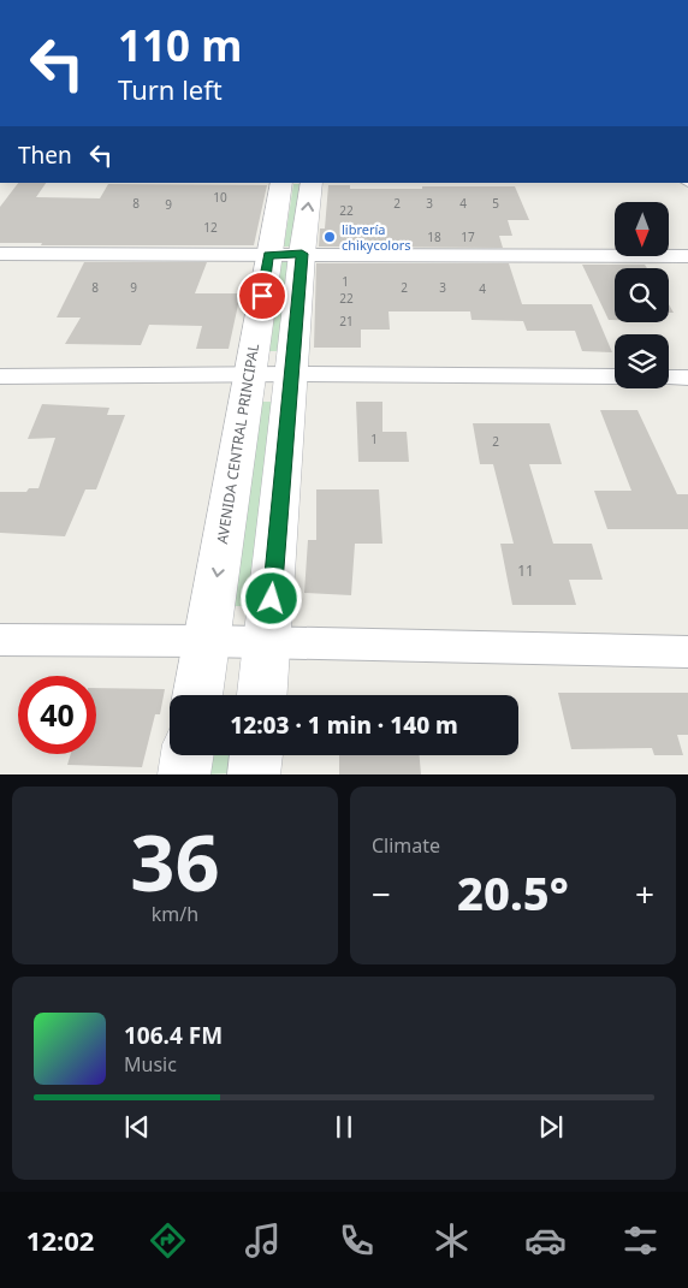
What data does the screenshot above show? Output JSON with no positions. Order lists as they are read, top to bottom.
{
  "streets": {
    "street": ["AVENIDA CENTRAL PRINCIPAL"]
  },
  "places": ["librería chikycolors"],
  "house_numbers": [
    "10",
    "8",
    "2",
    "3",
    "4",
    "5",
    "9",
    "22",
    "12",
    "18",
    "17",
    "1",
    "8",
    "9",
    "2",
    "3",
    "4",
    "22",
    "21",
    "1",
    "2",
    "11"
  ],
  "north": "bottom",
  "page": {
    "turn": ["110 m", "Turn left"],
    "then": "Then",
    "limit": "40",
    "trip": "12:03 · 1 min · 140 m",
    "tile": [
      ["36", "km/h"],
      "Climate"
    ],
    "heat": ["−", "20.5°", "+"],
    "song": ["106.4 FM", "Music"],
    "tabs": "12:02"
  }
}
